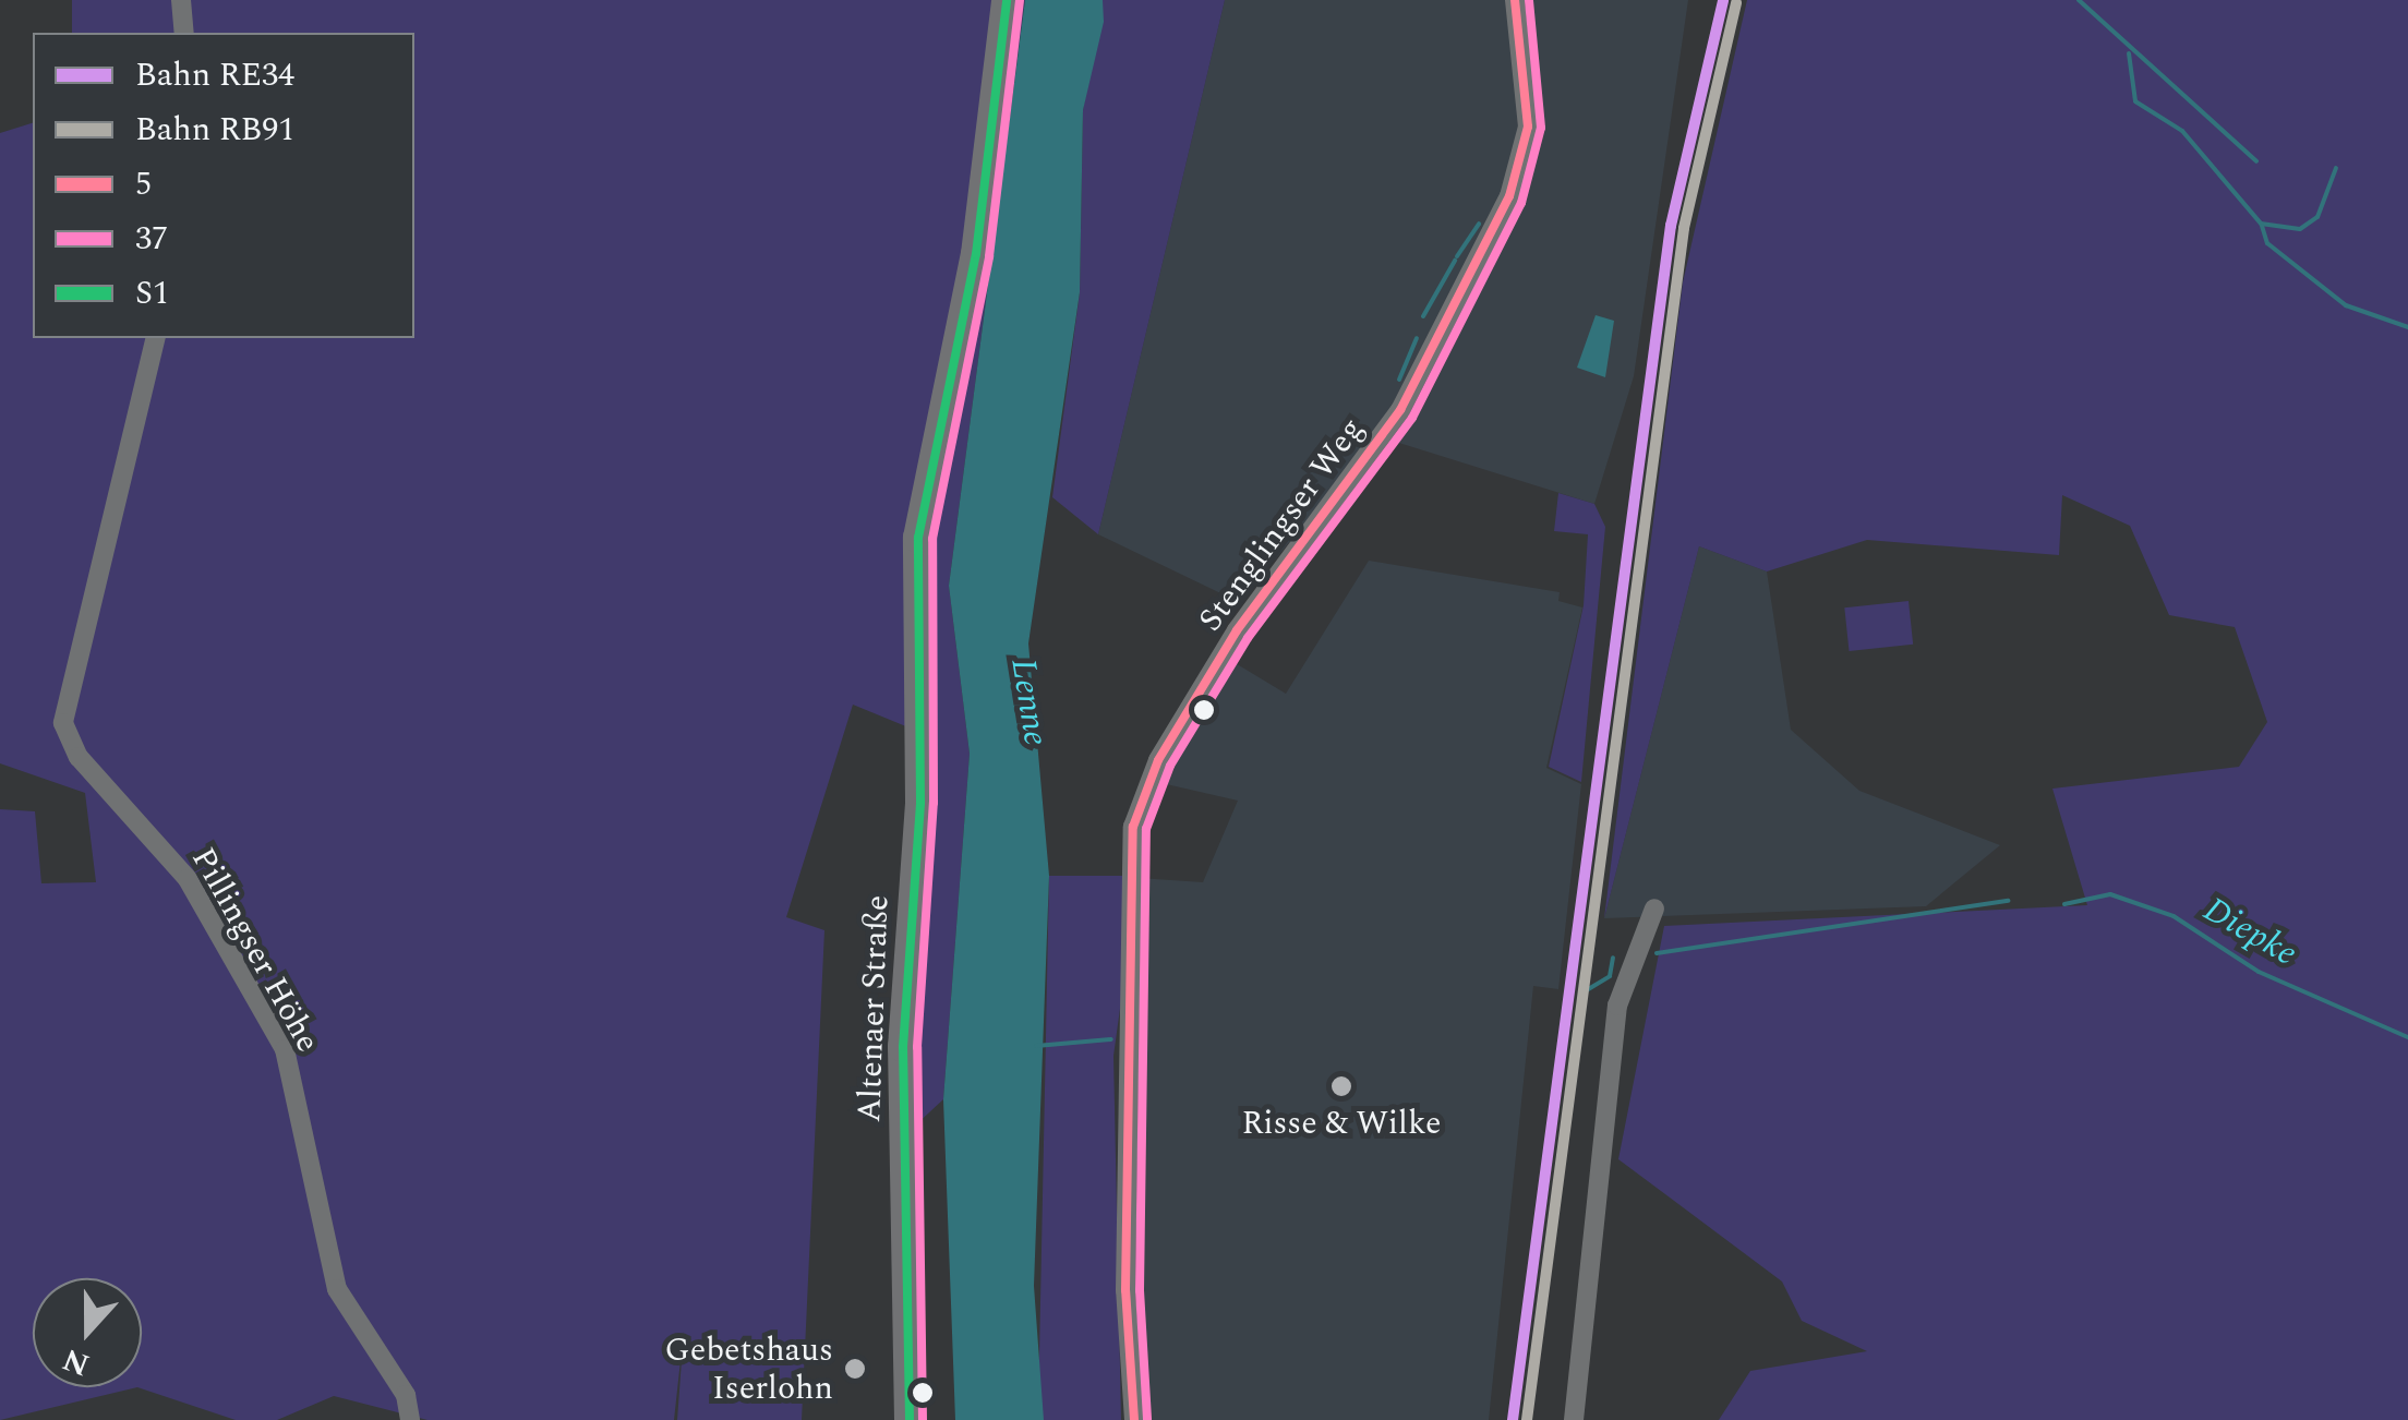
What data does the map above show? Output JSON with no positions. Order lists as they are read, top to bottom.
{
  "streets": {
    "main road": ["Altenaer Straße"],
    "street": ["Stenglingser Weg", "Pillingser Höhe"]
  },
  "water": ["Lenne", "Diepke"],
  "places": ["Risse & Wilke", "Gebetshaus Iserlohn"],
  "lines": [
    "rail line RE34",
    "transit line 5",
    "transit line 37",
    "transit line S1",
    "rail line RB91"
  ],
  "legend": [
    "Bahn RE34",
    "Bahn RB91",
    "5",
    "37",
    "S1"
  ],
  "north": "bottom"
}
